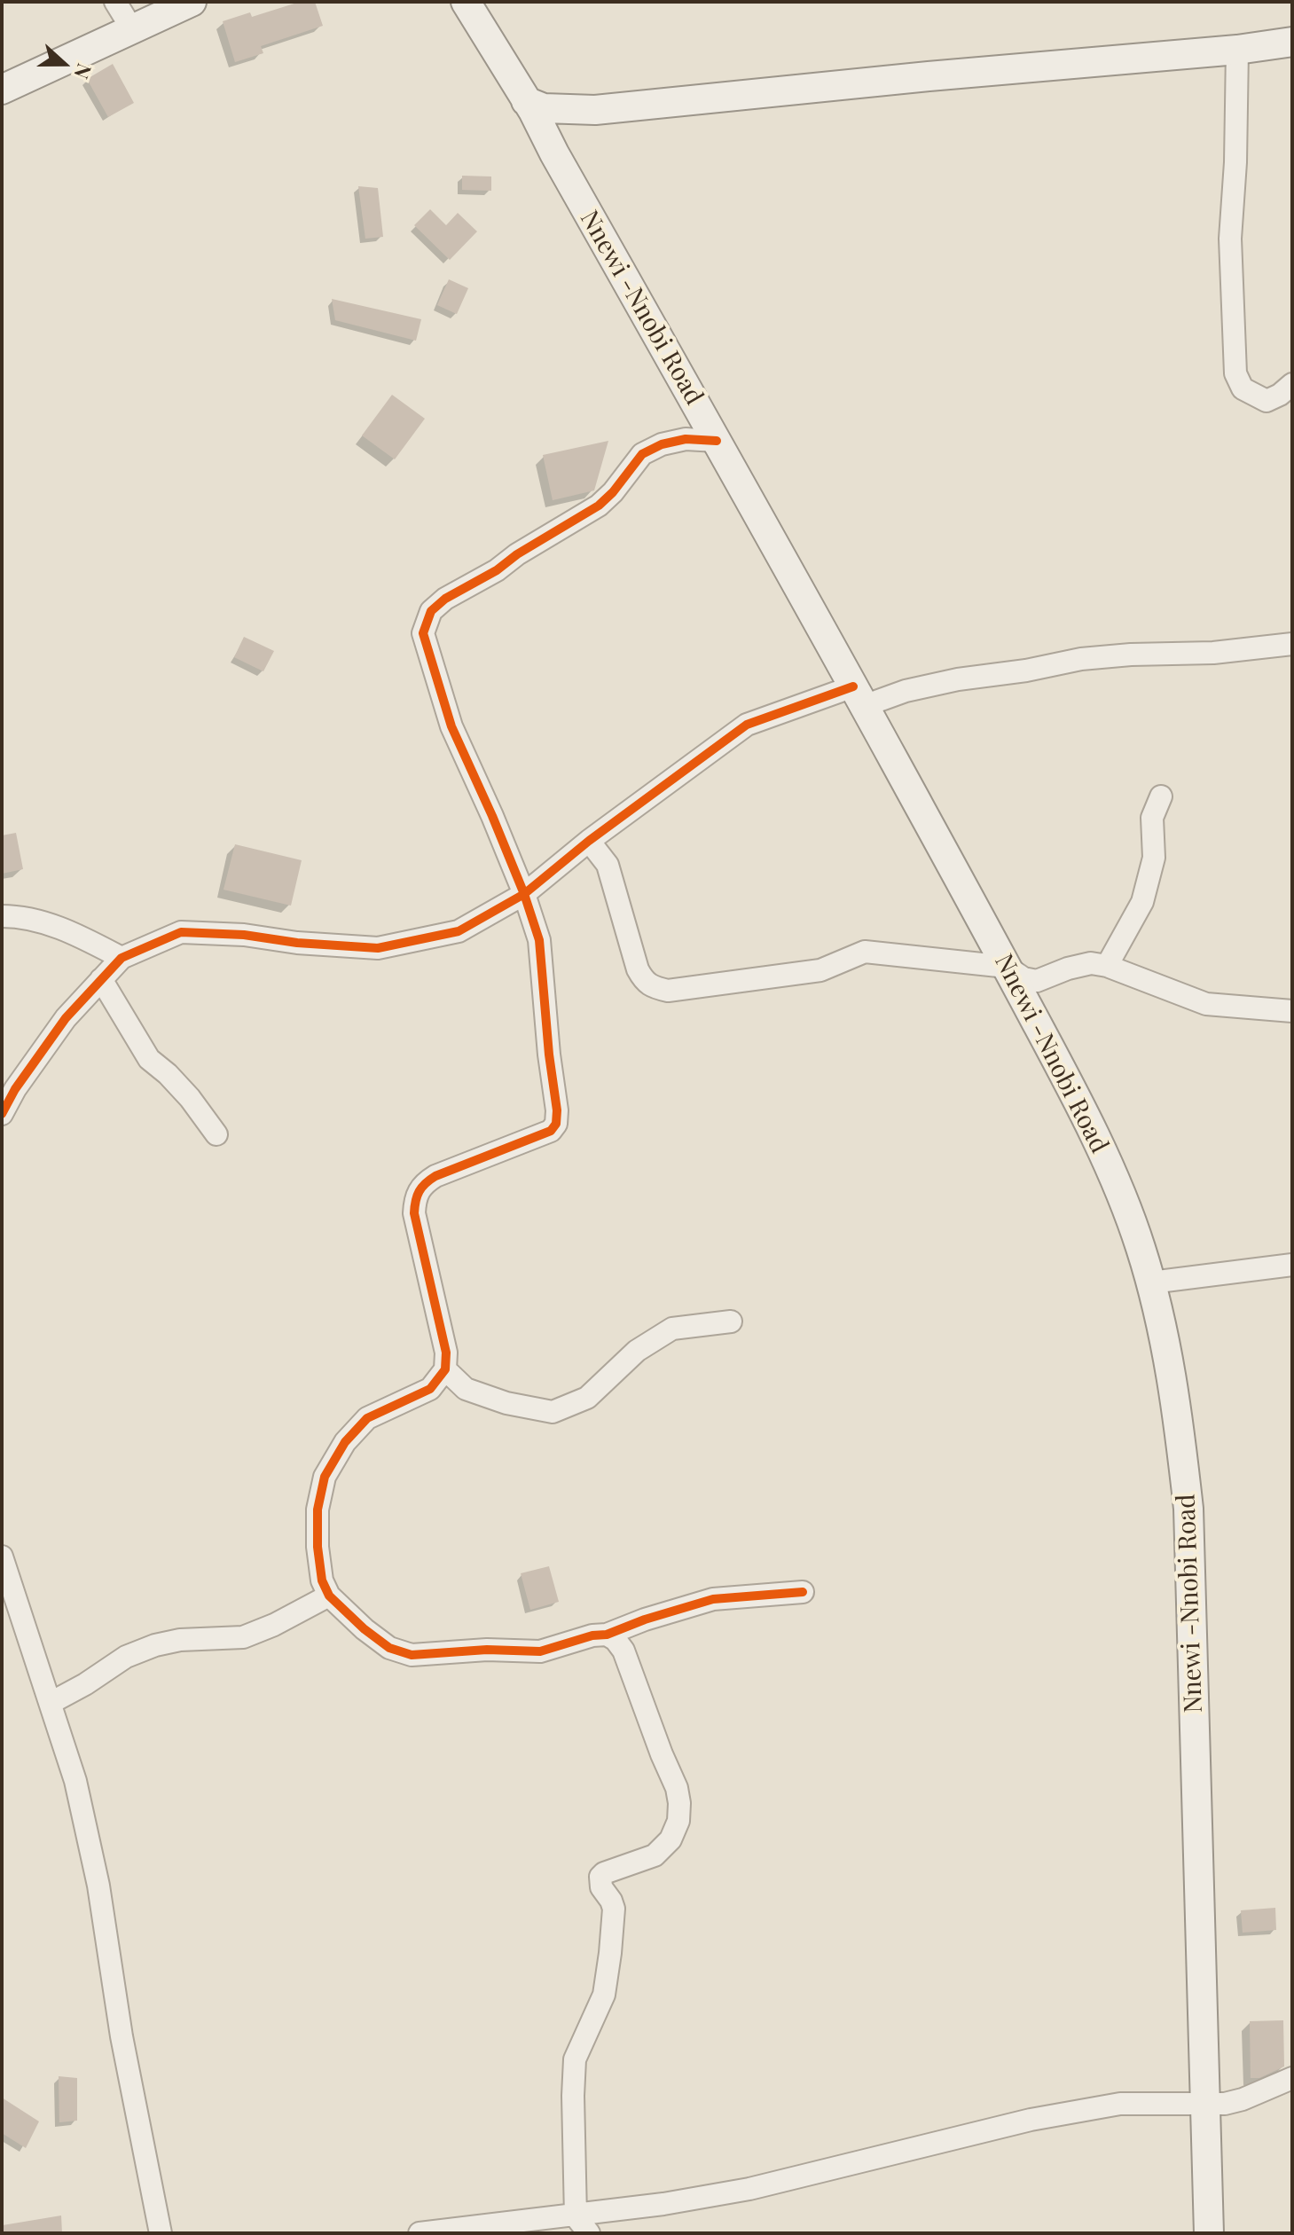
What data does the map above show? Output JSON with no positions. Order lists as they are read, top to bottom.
{
  "streets": {
    "main road": ["Nnewi -Nnobi Road"]
  },
  "north": "right"
}
